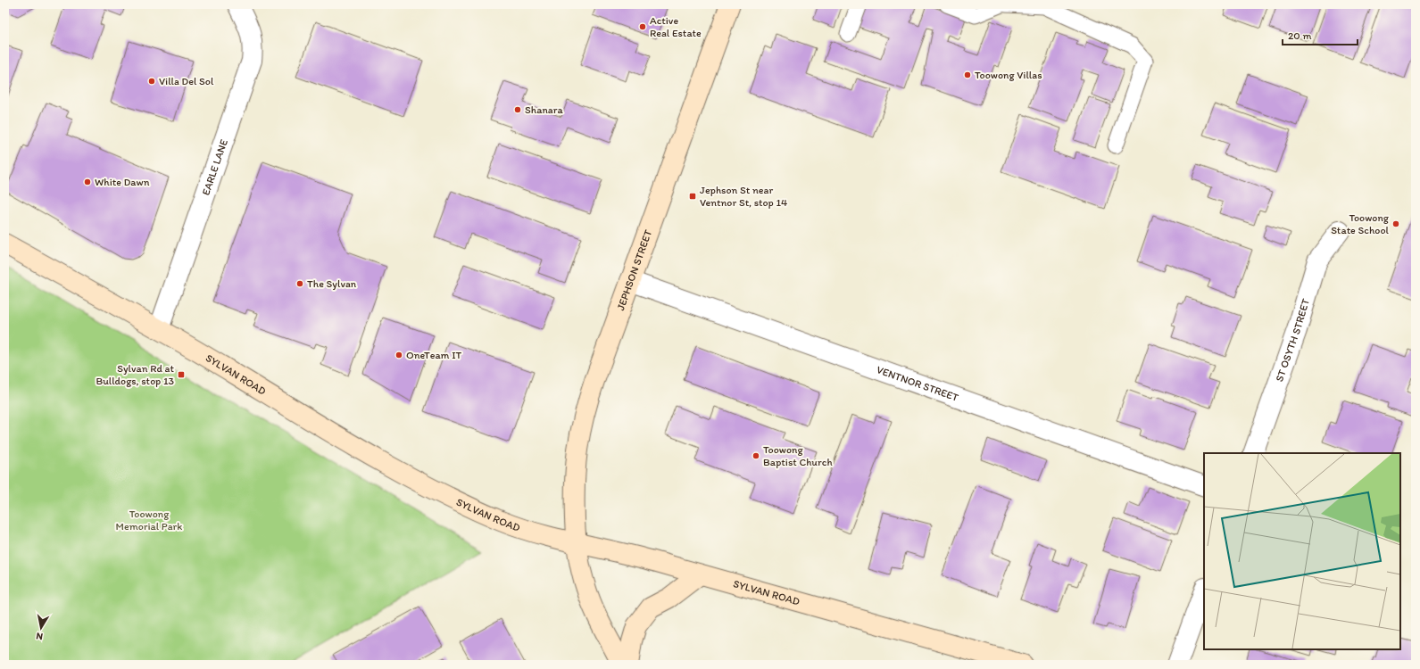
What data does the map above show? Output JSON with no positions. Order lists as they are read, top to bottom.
{
  "streets": {
    "main road": ["JEPHSON STREET", "SYLVAN ROAD"],
    "street": ["EARLE LANE", "ST OSYTH STREET", "VENTNOR STREET"]
  },
  "crossings": [
    ["EARLE LANE", "SYLVAN ROAD"],
    ["JEPHSON STREET", "SYLVAN ROAD"],
    ["JEPHSON STREET", "VENTNOR STREET"]
  ],
  "parks": ["Toowong Memorial Park"],
  "places": {
    "other": [
      "Active Real Estate",
      "Toowong Villas",
      "Villa Del Sol",
      "Shanara",
      "White Dawn",
      "Toowong State School",
      "The Sylvan",
      "OneTeam IT",
      "Toowong Baptist Church"
    ],
    "transit": ["Jephson St near Ventnor St, stop 14", "Sylvan Rd at Bulldogs, stop 13"]
  },
  "scale_bar": "20 m",
  "north": "bottom"
}
